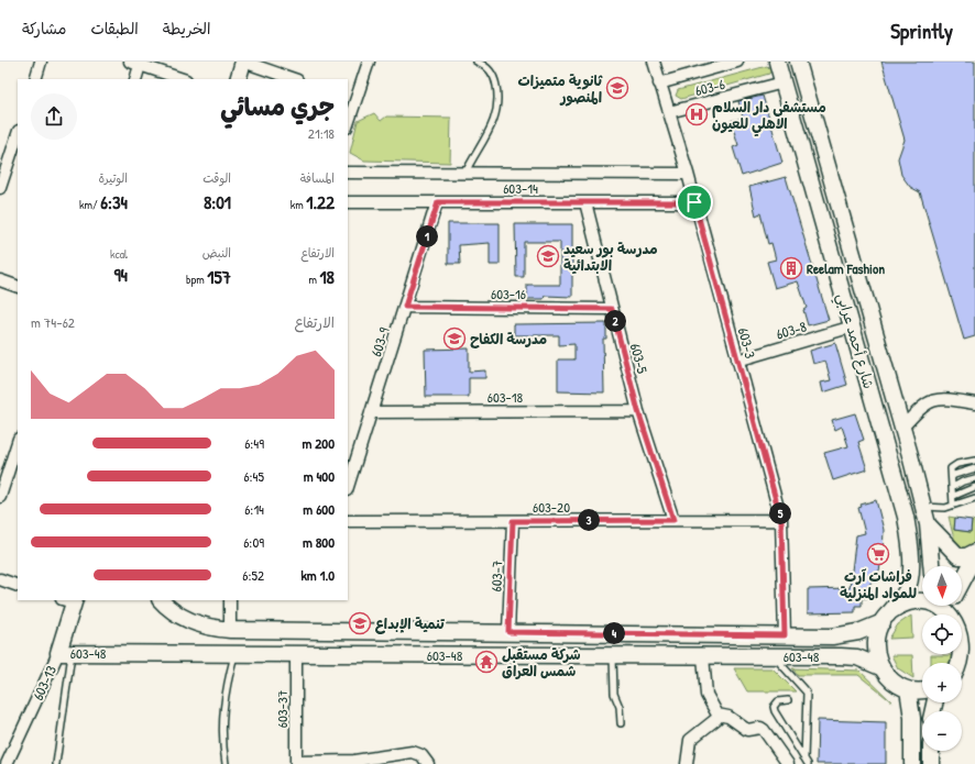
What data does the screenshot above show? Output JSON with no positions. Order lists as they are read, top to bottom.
{
  "streets": {
    "street": [
      "603-6",
      "603-14",
      "603-16",
      "603-8",
      "شارع أحمد عرابي",
      "603-9",
      "603-3",
      "603-5",
      "603-18",
      "603-20",
      "603-7",
      "603-48",
      "603-13",
      "603-37"
    ]
  },
  "crossings": [
    ["603-6", "شارع أحمد عرابي"],
    ["603-6", "603-3"],
    ["603-14", "603-9"],
    ["603-14", "603-3"],
    ["603-14", "603-5"],
    ["603-16", "603-9"],
    ["603-16", "603-5"],
    ["603-8", "شارع أحمد عرابي"],
    ["603-8", "603-3"],
    ["شارع أحمد عرابي", "603-48"],
    ["603-9", "603-18"],
    ["603-3", "603-20"],
    ["603-3", "603-48"],
    ["603-5", "603-18"],
    ["603-5", "603-20"],
    ["603-20", "603-7"],
    ["603-7", "603-48"],
    ["603-48", "603-13"],
    ["603-48", "603-37"]
  ],
  "places": {
    "school or university": [
      "ثانوية متميزات المنصور",
      "مدرسة بور سعيد الابتدائية",
      "مدرسة الكفاح",
      "تنمية الإبداع"
    ],
    "hospital": ["مستشفى دار السلام الاهلي للعيون"],
    "building": ["Reelam Fashion"],
    "supermarket": ["فراشات آرت للمواد المنزلية"],
    "temple": ["شركة مستقبل شمس العراق"]
  },
  "north": "bottom",
  "page": {
    "header": "Sprintly",
    "nav": ["الخريطة", "الطبقات", "مشاركة"],
    "heading": ["جري مسائي", "21:18"],
    "stats": [
      ["المسافة", "1.22 km"],
      ["الوقت", "8:01"],
      ["الوتيرة", "6:34 /km"],
      ["الارتفاع", "18 m"],
      ["النبض", "157 bpm"],
      ["kcal", "94"]
    ],
    "pins": [
      "1",
      "2",
      "5",
      "3",
      "4"
    ],
    "chart": ["الارتفاع", "62–74 m"],
    "list": [
      {
        "name": "200 m",
        "note": "6:49"
      },
      {
        "name": "400 m",
        "note": "6:45"
      },
      {
        "name": "600 m",
        "note": "6:14"
      },
      {
        "name": "800 m",
        "note": "6:09"
      },
      {
        "name": "1.0 km",
        "note": "6:52"
      }
    ],
    "map_buttons": ["+", "−"]
  }
}
